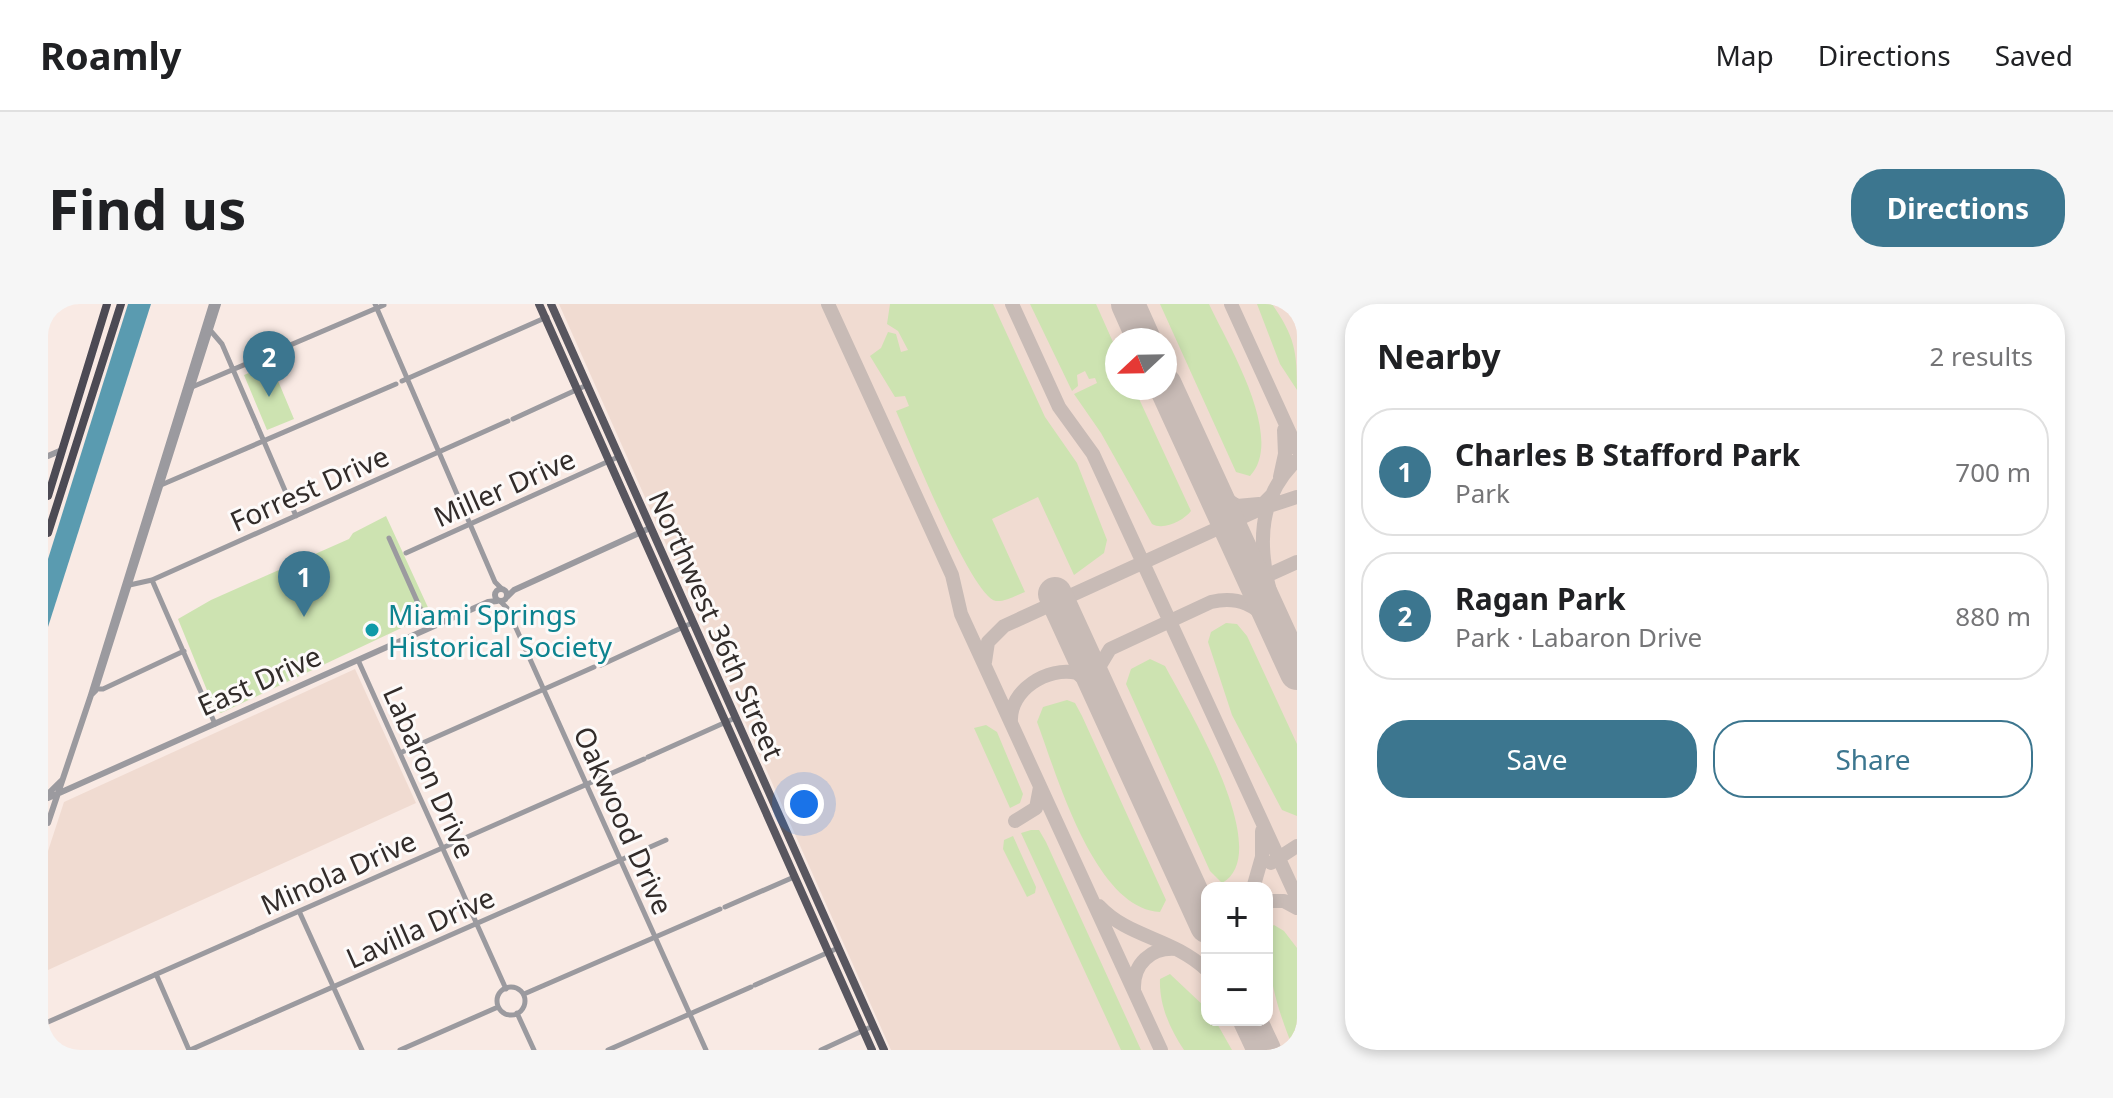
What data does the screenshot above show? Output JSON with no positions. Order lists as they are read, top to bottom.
{
  "streets": {
    "main road": ["Northwest 36th Street"],
    "street": [
      "Miller Drive",
      "Forrest Drive",
      "East Drive",
      "Labaron Drive",
      "Oakwood Drive",
      "Minola Drive",
      "Lavilla Drive"
    ]
  },
  "crossings": [
    ["Miller Drive", "Northwest 36th Street"],
    ["Miller Drive", "Oakwood Drive"],
    ["Forrest Drive", "Northwest 36th Street"],
    ["Forrest Drive", "Oakwood Drive"],
    ["Northwest 36th Street", "East Drive"],
    ["Northwest 36th Street", "Minola Drive"],
    ["East Drive", "Labaron Drive"],
    ["East Drive", "Oakwood Drive"],
    ["Labaron Drive", "Minola Drive"],
    ["Labaron Drive", "Lavilla Drive"],
    ["Oakwood Drive", "Minola Drive"],
    ["Oakwood Drive", "Lavilla Drive"]
  ],
  "places": ["Miami Springs Historical Society"],
  "north": "left",
  "page": {
    "header": "Roamly",
    "nav": ["Map", "Directions", "Saved"],
    "buttons": [
      "Directions",
      ["Save", "Share"]
    ],
    "title": "Find us",
    "heading": ["Nearby", "2 results"],
    "pins": ["2", "1"],
    "list": [
      {
        "mark": "1",
        "name": "Charles B Stafford Park",
        "note": "Park",
        "value": "700 m"
      },
      {
        "mark": "2",
        "name": "Ragan Park",
        "note": "Park · Labaron Drive",
        "value": "880 m"
      }
    ],
    "map_buttons": ["+", "−"]
  }
}
